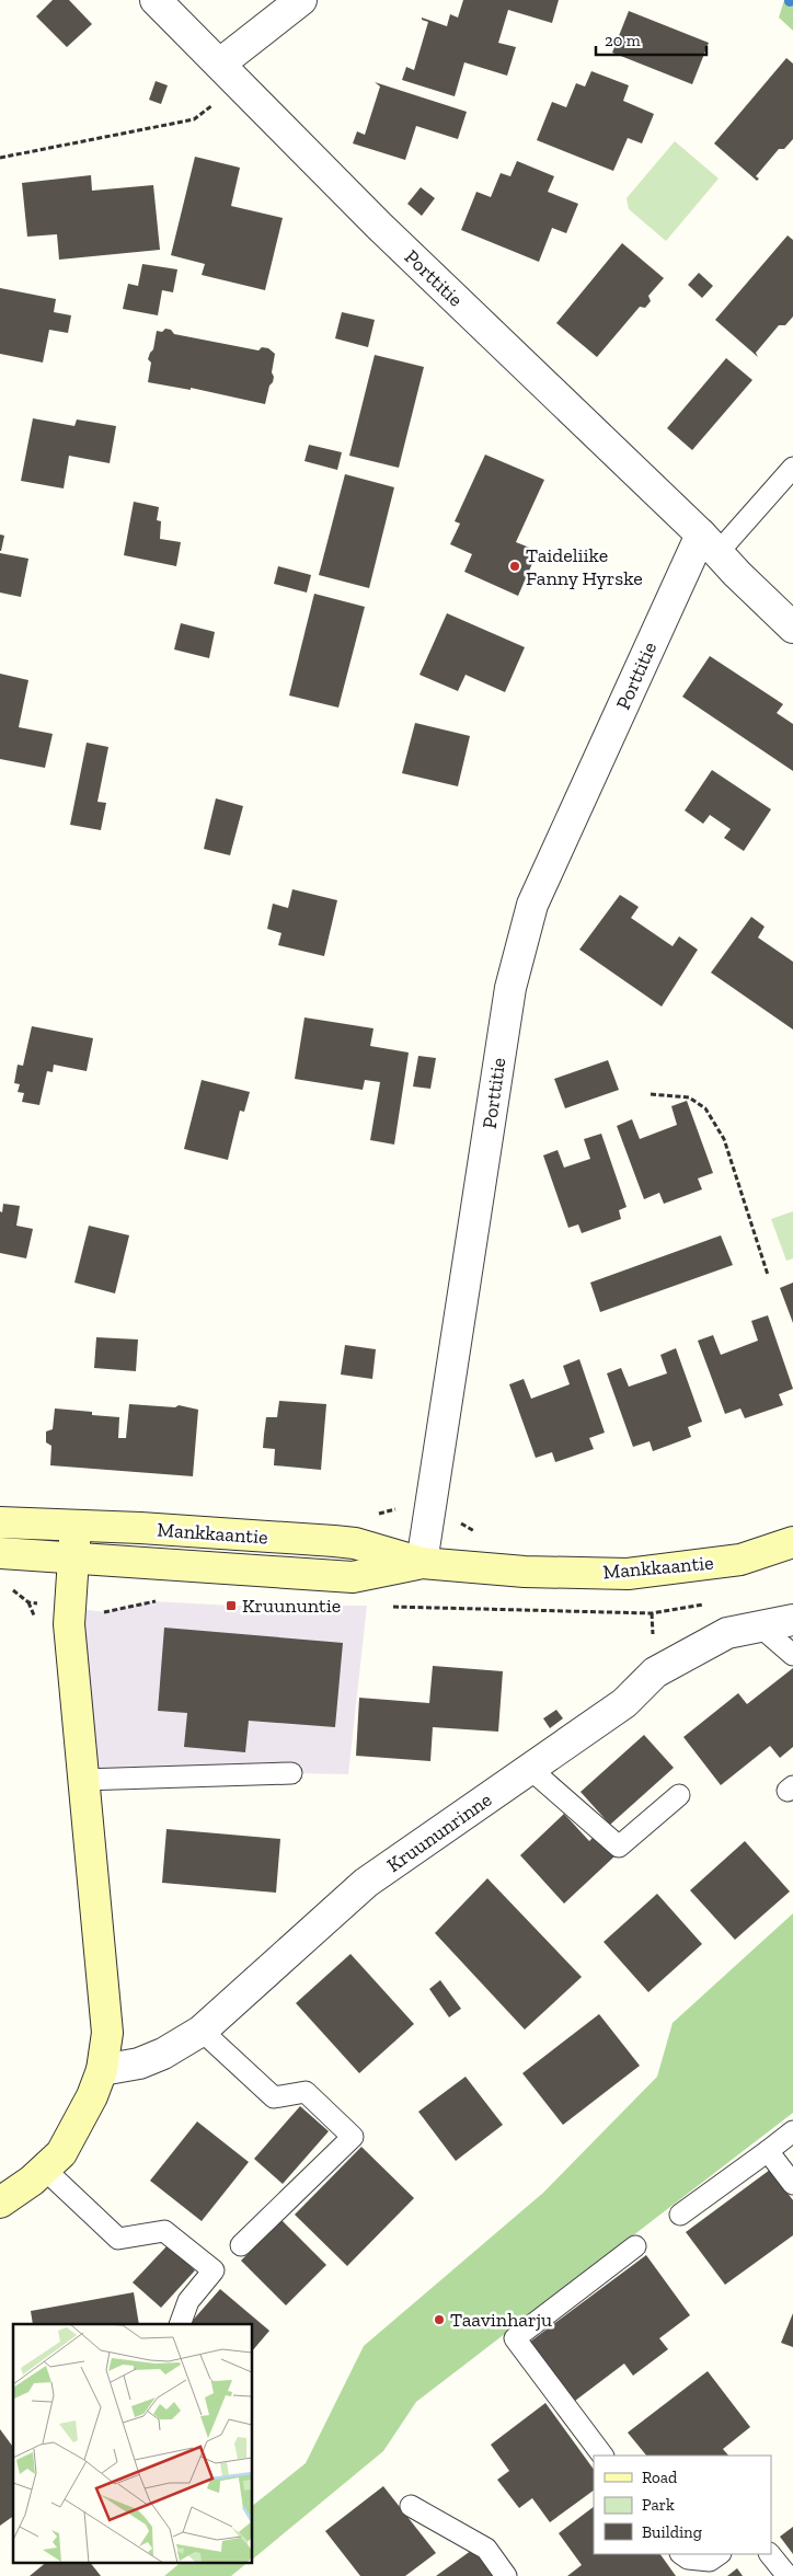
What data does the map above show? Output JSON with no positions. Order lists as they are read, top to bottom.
{
  "streets": {
    "main road": ["Mankkaantie"],
    "street": ["Porttitie", "Kruununrinne"]
  },
  "crossings": [
    ["Porttitie", "Mankkaantie"]
  ],
  "places": {
    "other": ["Taideliike Fanny Hyrske", "Taavinharju"],
    "transit": ["Kruununtie"]
  },
  "legend": ["Road", "Park", "Building"],
  "scale_bar": "20 m"
}
